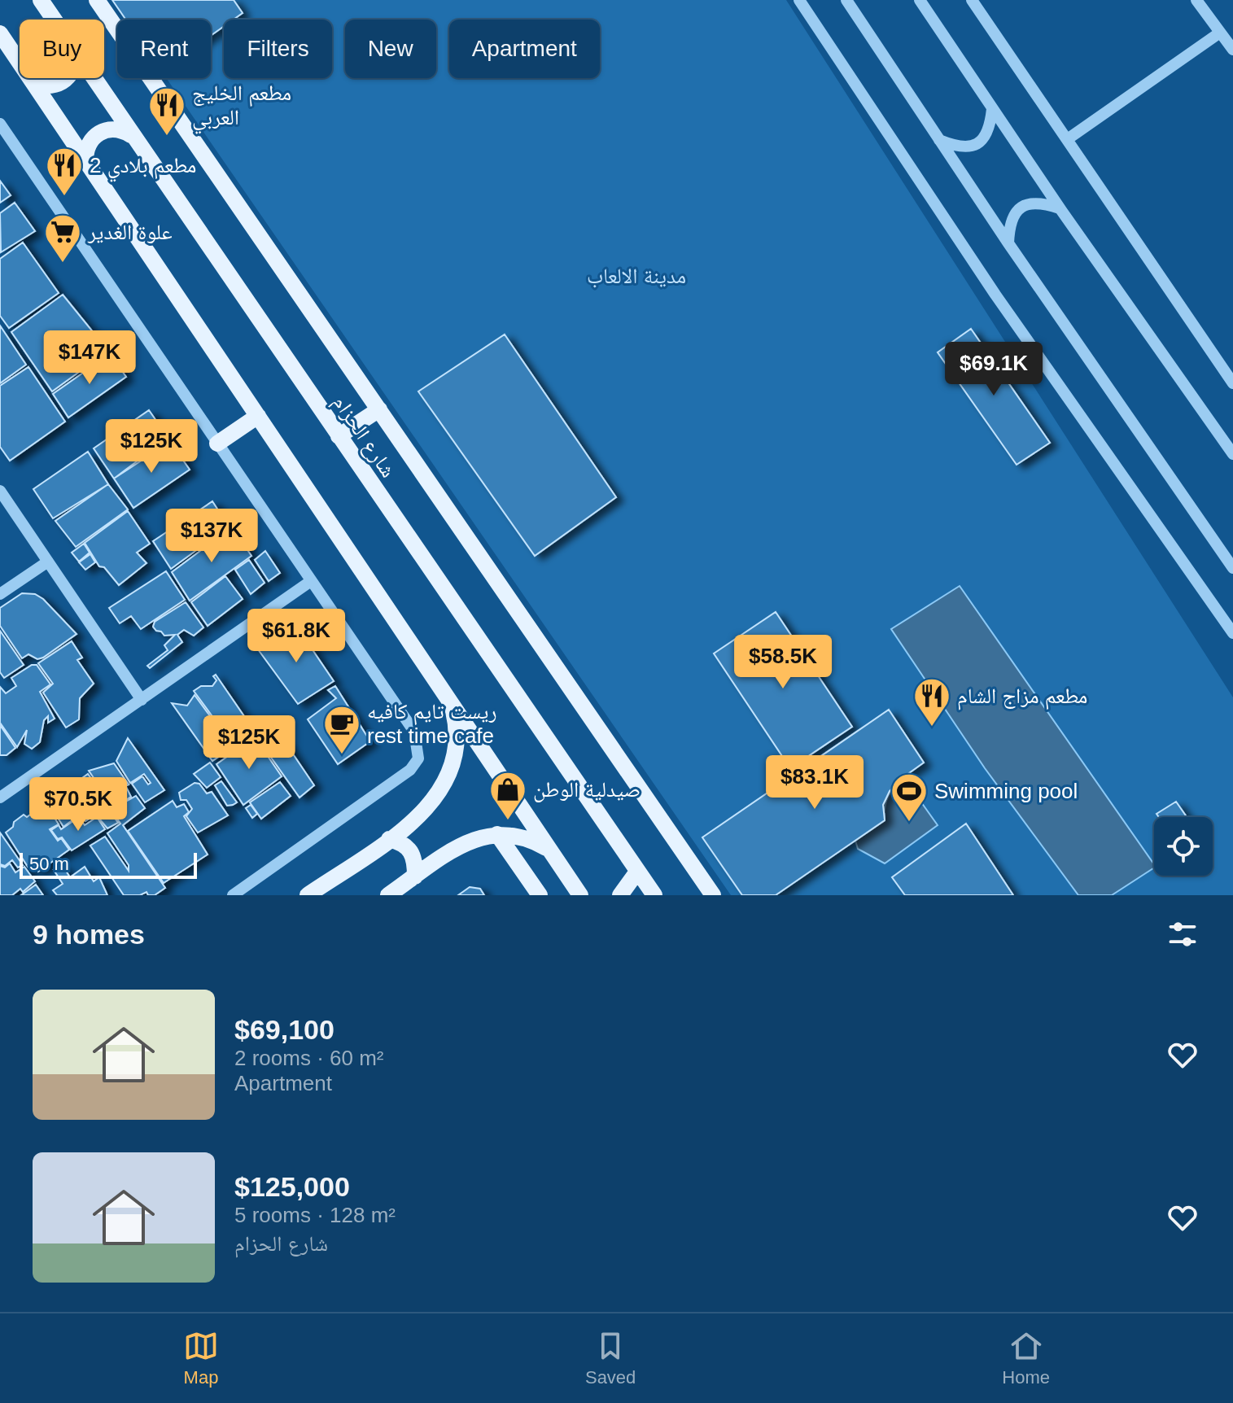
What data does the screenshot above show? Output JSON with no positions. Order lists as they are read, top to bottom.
{
  "streets": {
    "main road": ["شارع الحزام"]
  },
  "parks": ["مدينة الالعاب"],
  "places": {
    "restaurant": ["مطعم الخليج العربي", "مطعم بلادي 2", "مطعم مزاج الشام"],
    "supermarket": ["علوة الغدير"],
    "cafe": ["ريست تايم كافيه rest time cafe"],
    "shop": ["صيدلية الوطن"],
    "sports": ["Swimming pool"]
  },
  "scale_bar": "50 m",
  "page": {
    "chip": [
      "Buy",
      "Rent",
      "Filters",
      "New",
      "Apartment"
    ],
    "price": [
      "$147K",
      "$69.1K",
      "$125K",
      "$137K",
      "$61.8K",
      "$58.5K",
      "$125K",
      "$83.1K",
      "$70.5K"
    ],
    "scale": "50 m",
    "heading": "9 homes",
    "list": [
      {
        "name": "$69,100",
        "note": "2 rooms · 60 m² · Apartment"
      },
      {
        "name": "$125,000",
        "note": "5 rooms · 128 m² · شارع الحزام"
      }
    ],
    "tabs": ["Map", "Saved", "Home"]
  }
}
